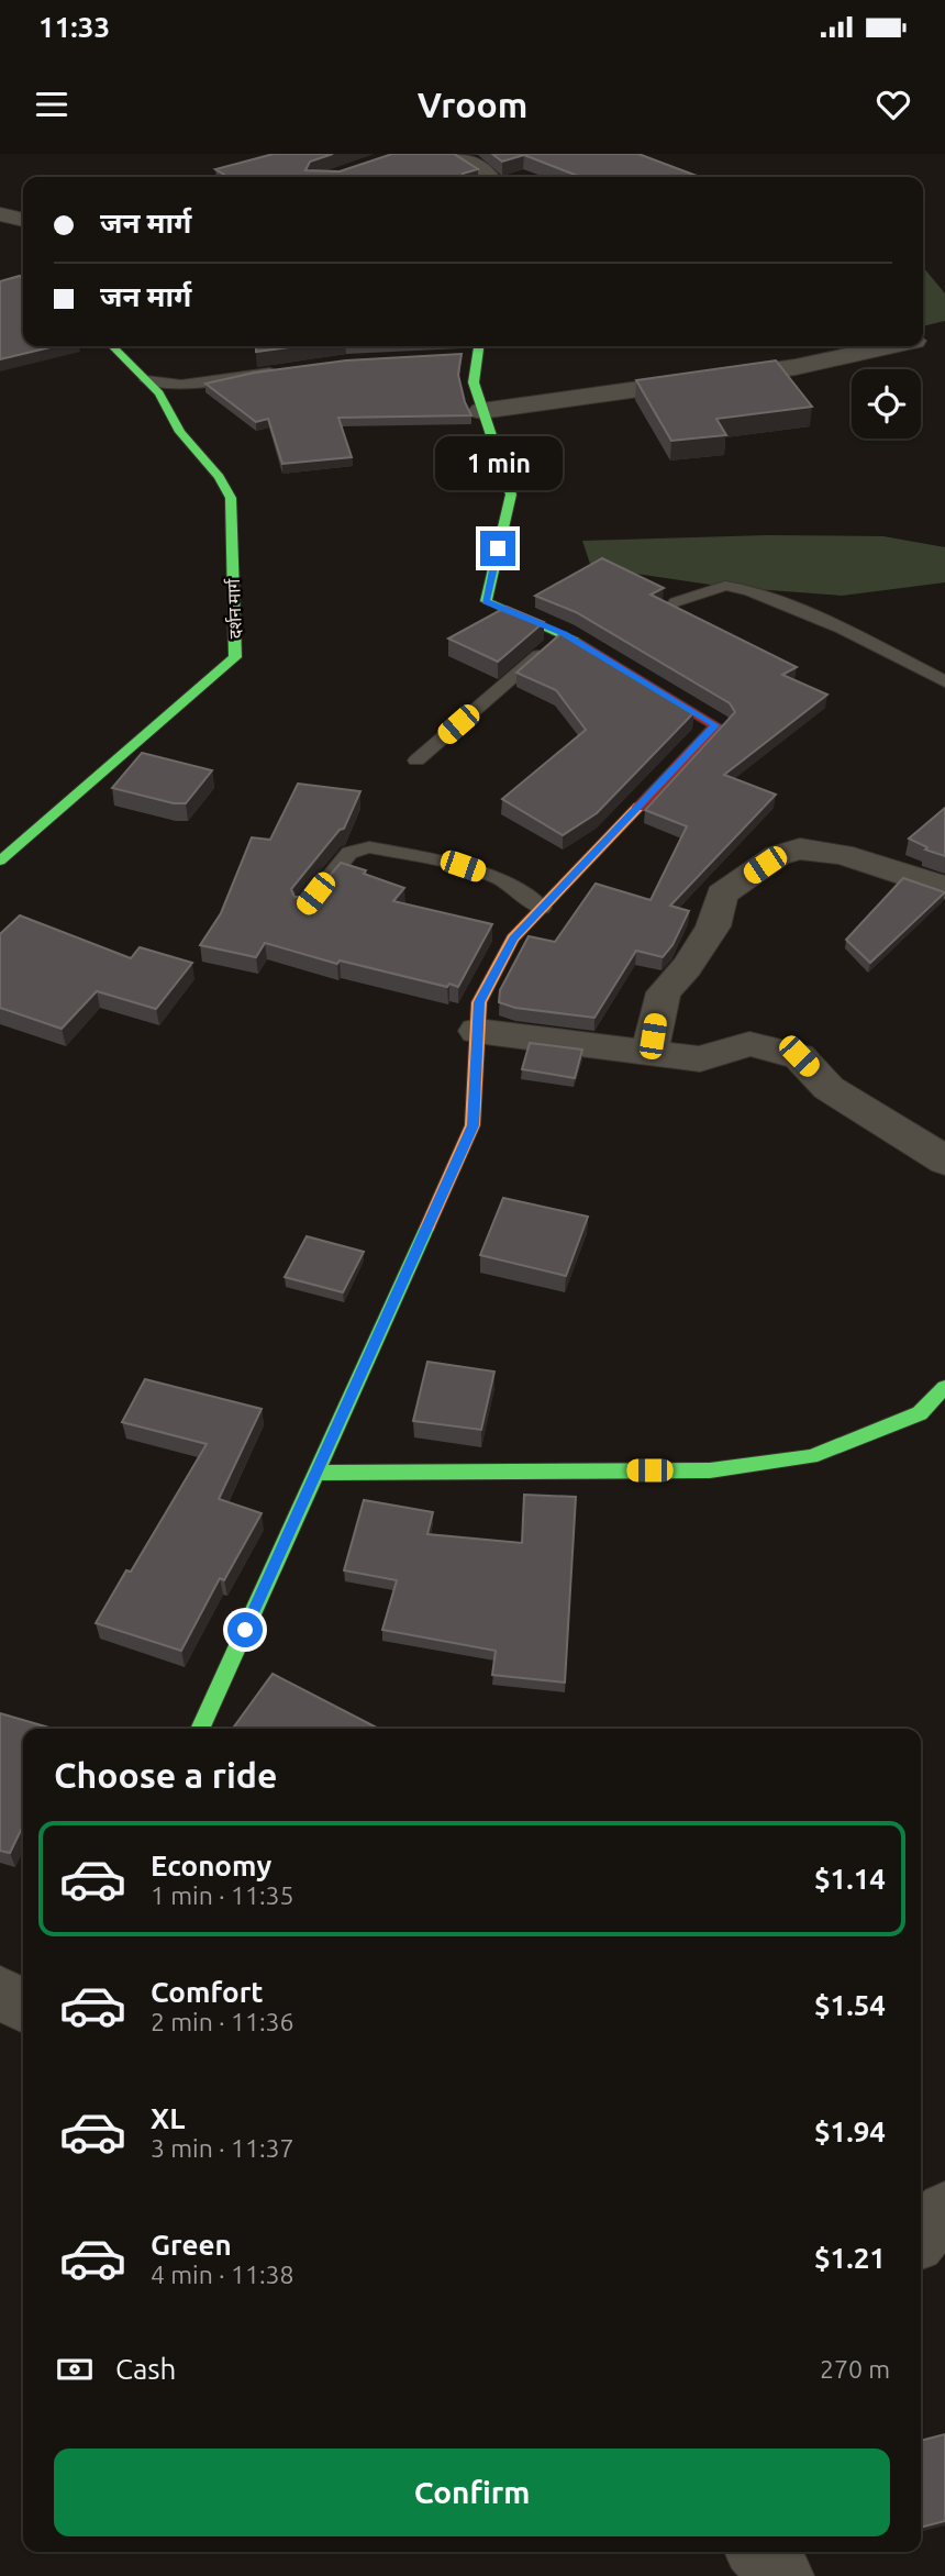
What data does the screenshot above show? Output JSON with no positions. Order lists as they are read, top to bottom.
{
  "streets": {
    "street": ["दर्शन मार्ग"]
  },
  "page": {
    "status": "11:33",
    "header": "Vroom",
    "banner": ["जन मार्ग", "जन मार्ग"],
    "bubble": "1 min",
    "heading": "Choose a ride",
    "list": [
      {
        "name": "Economy",
        "note": "1 min · 11:35",
        "value": "$1.14"
      },
      {
        "name": "Comfort",
        "note": "2 min · 11:36",
        "value": "$1.54"
      },
      {
        "name": "XL",
        "note": "3 min · 11:37",
        "value": "$1.94"
      },
      {
        "name": "Green",
        "note": "4 min · 11:38",
        "value": "$1.21"
      }
    ],
    "pay": ["Cash", "270 m"],
    "buttons": "Confirm"
  }
}
